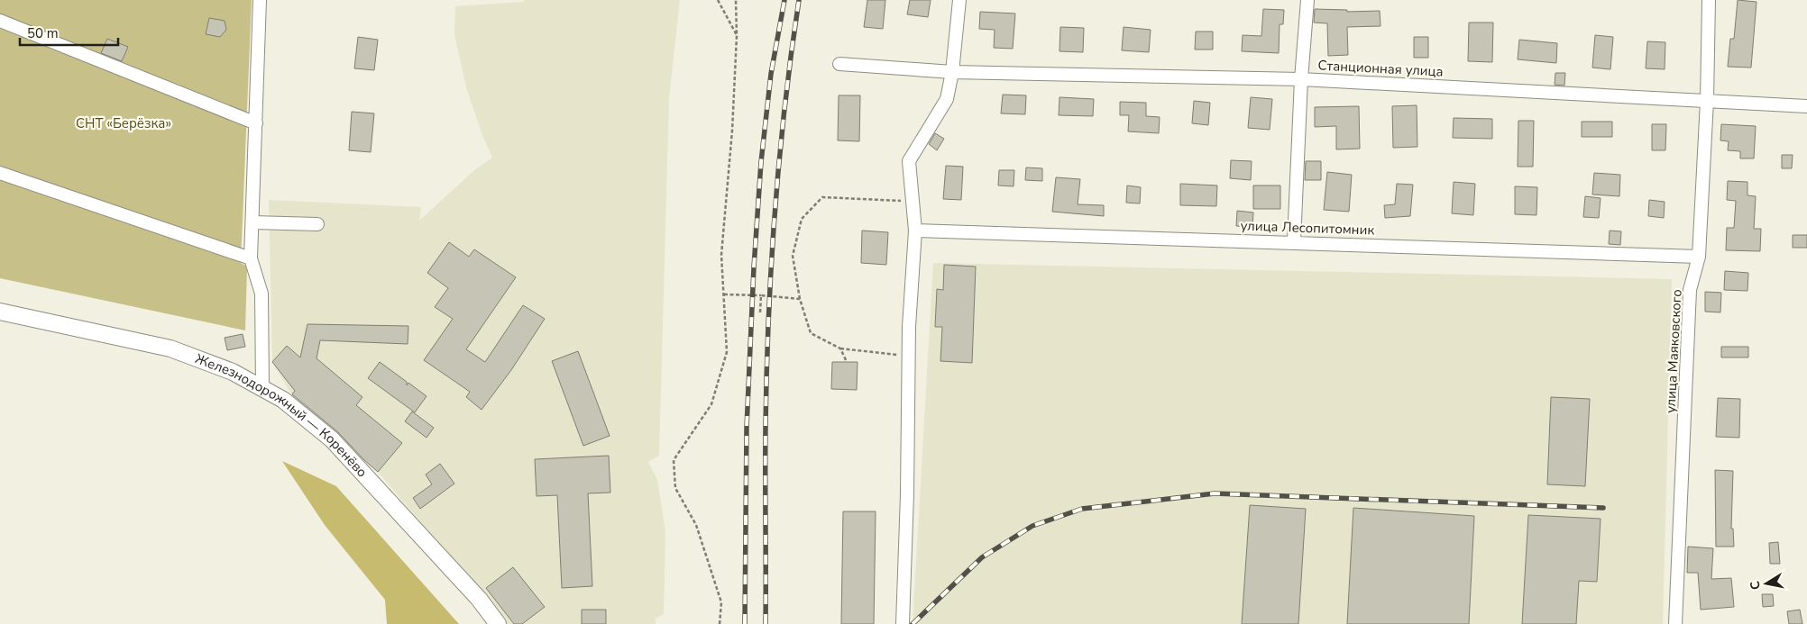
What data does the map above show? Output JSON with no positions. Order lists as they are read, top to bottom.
{
  "streets": {
    "main road": ["Железнодорожный — Коренёво"],
    "street": ["Станционная улица", "улица Лесопитомник", "улица Маяковского"]
  },
  "crossings": [
    ["Станционная улица", "улица Маяковского"],
    ["улица Лесопитомник", "улица Маяковского"]
  ],
  "parks": ["СНТ «Берёзка»"],
  "scale_bar": "50 m",
  "north": "left"
}
